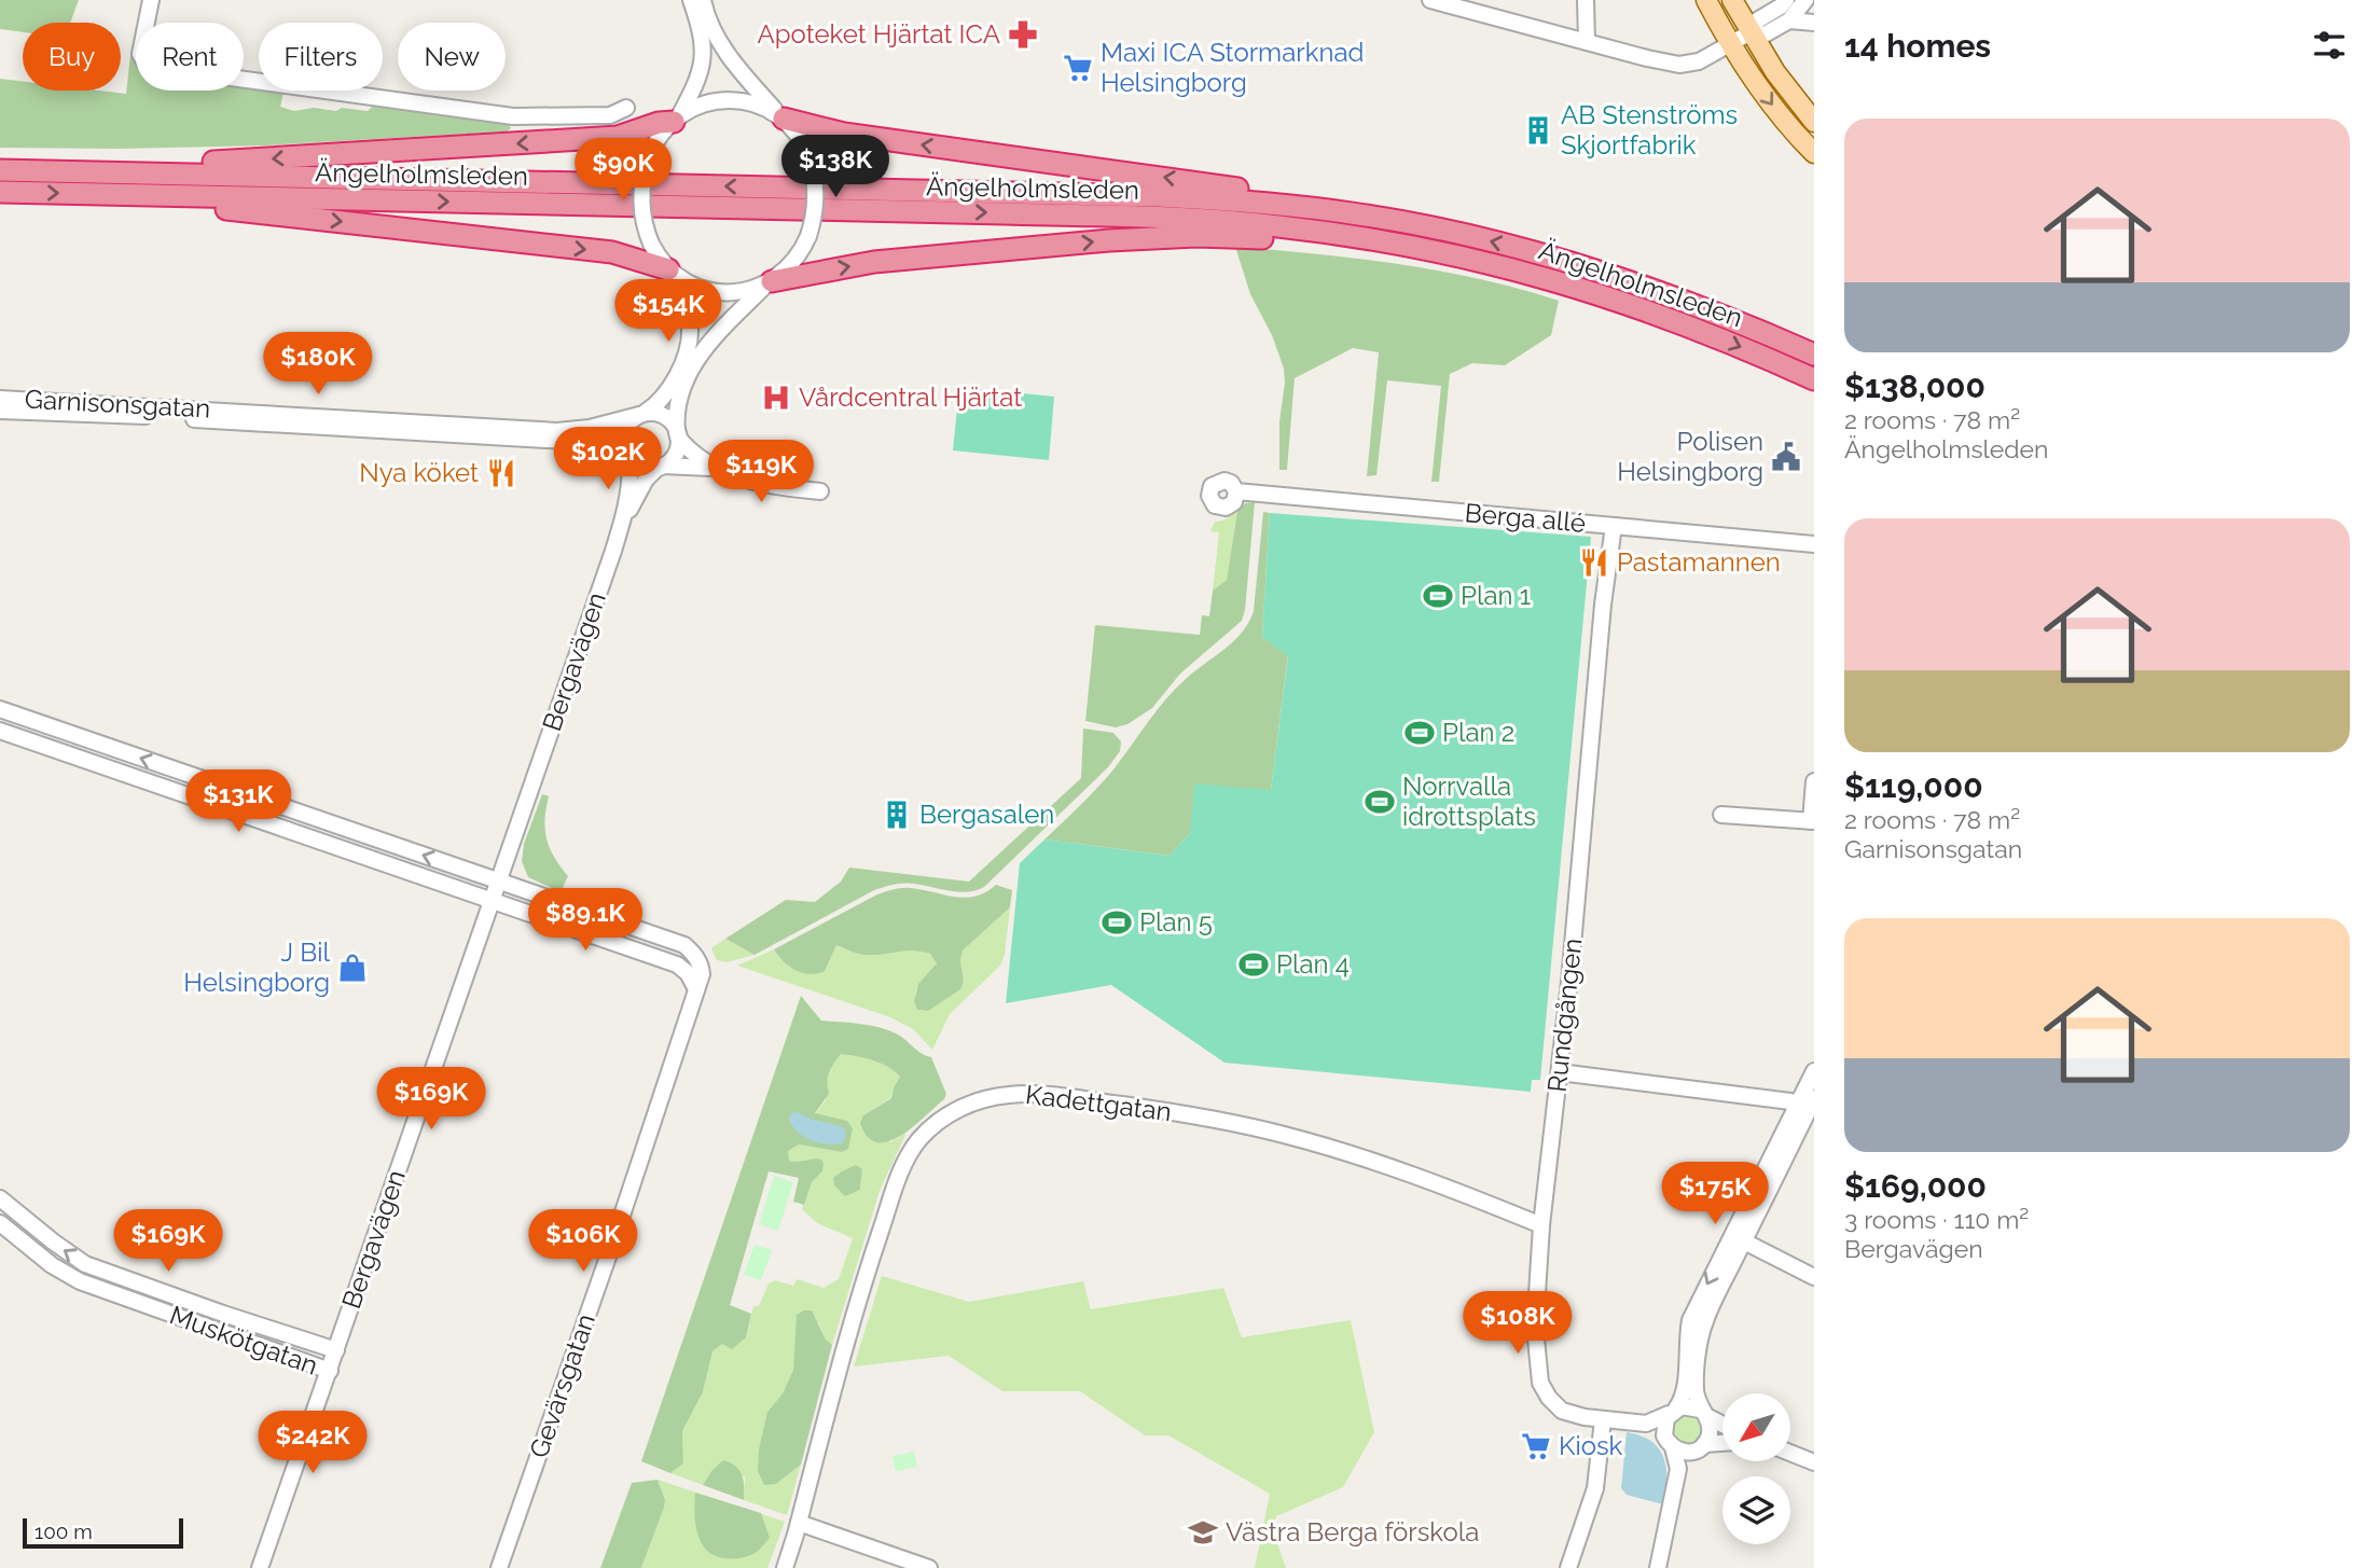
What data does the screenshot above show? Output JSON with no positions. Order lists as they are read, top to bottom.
{
  "streets": {
    "highway": ["Ängelholmsleden"],
    "street": [
      "Garnisonsgatan",
      "Berga allé",
      "Bergavägen",
      "Rundgången",
      "Kadettgatan",
      "Muskötgatan",
      "Gevärsgatan"
    ]
  },
  "crossings": [
    ["Garnisonsgatan", "Bergavägen"],
    ["Berga allé", "Rundgången"],
    ["Bergavägen", "Muskötgatan"],
    ["Bergavägen", "Gevärsgatan"],
    ["Rundgången", "Kadettgatan"]
  ],
  "places": {
    "pharmacy": ["Apoteket Hjärtat ICA"],
    "supermarket": ["Maxi ICA Stormarknad Helsingborg", "Kiosk"],
    "building": ["AB Stenströms Skjortfabrik", "Bergasalen"],
    "hospital": ["Vårdcentral Hjärtat"],
    "public building": ["Polisen Helsingborg"],
    "restaurant": ["Nya köket", "Pastamannen"],
    "sports": [
      "Plan 1",
      "Plan 2",
      "Norrvalla idrottsplats",
      "Plan 5",
      "Plan 4"
    ],
    "shop": ["J Bil Helsingborg"],
    "school or university": ["Västra Berga förskola"]
  },
  "scale_bar": "100 m",
  "north": "bottom left",
  "page": {
    "heading": "14 homes",
    "chip": [
      "Buy",
      "Rent",
      "Filters",
      "New"
    ],
    "list": [
      {
        "name": "$138,000",
        "note": "2 rooms · 78 m² · Ängelholmsleden"
      },
      {
        "name": "$119,000",
        "note": "2 rooms · 78 m² · Garnisonsgatan"
      },
      {
        "name": "$169,000",
        "note": "3 rooms · 110 m² · Bergavägen"
      }
    ],
    "price": [
      "$138K",
      "$90K",
      "$154K",
      "$180K",
      "$102K",
      "$119K",
      "$131K",
      "$89.1K",
      "$169K",
      "$175K",
      "$169K",
      "$106K",
      "$108K",
      "$242K"
    ],
    "scale": "100 m"
  }
}
